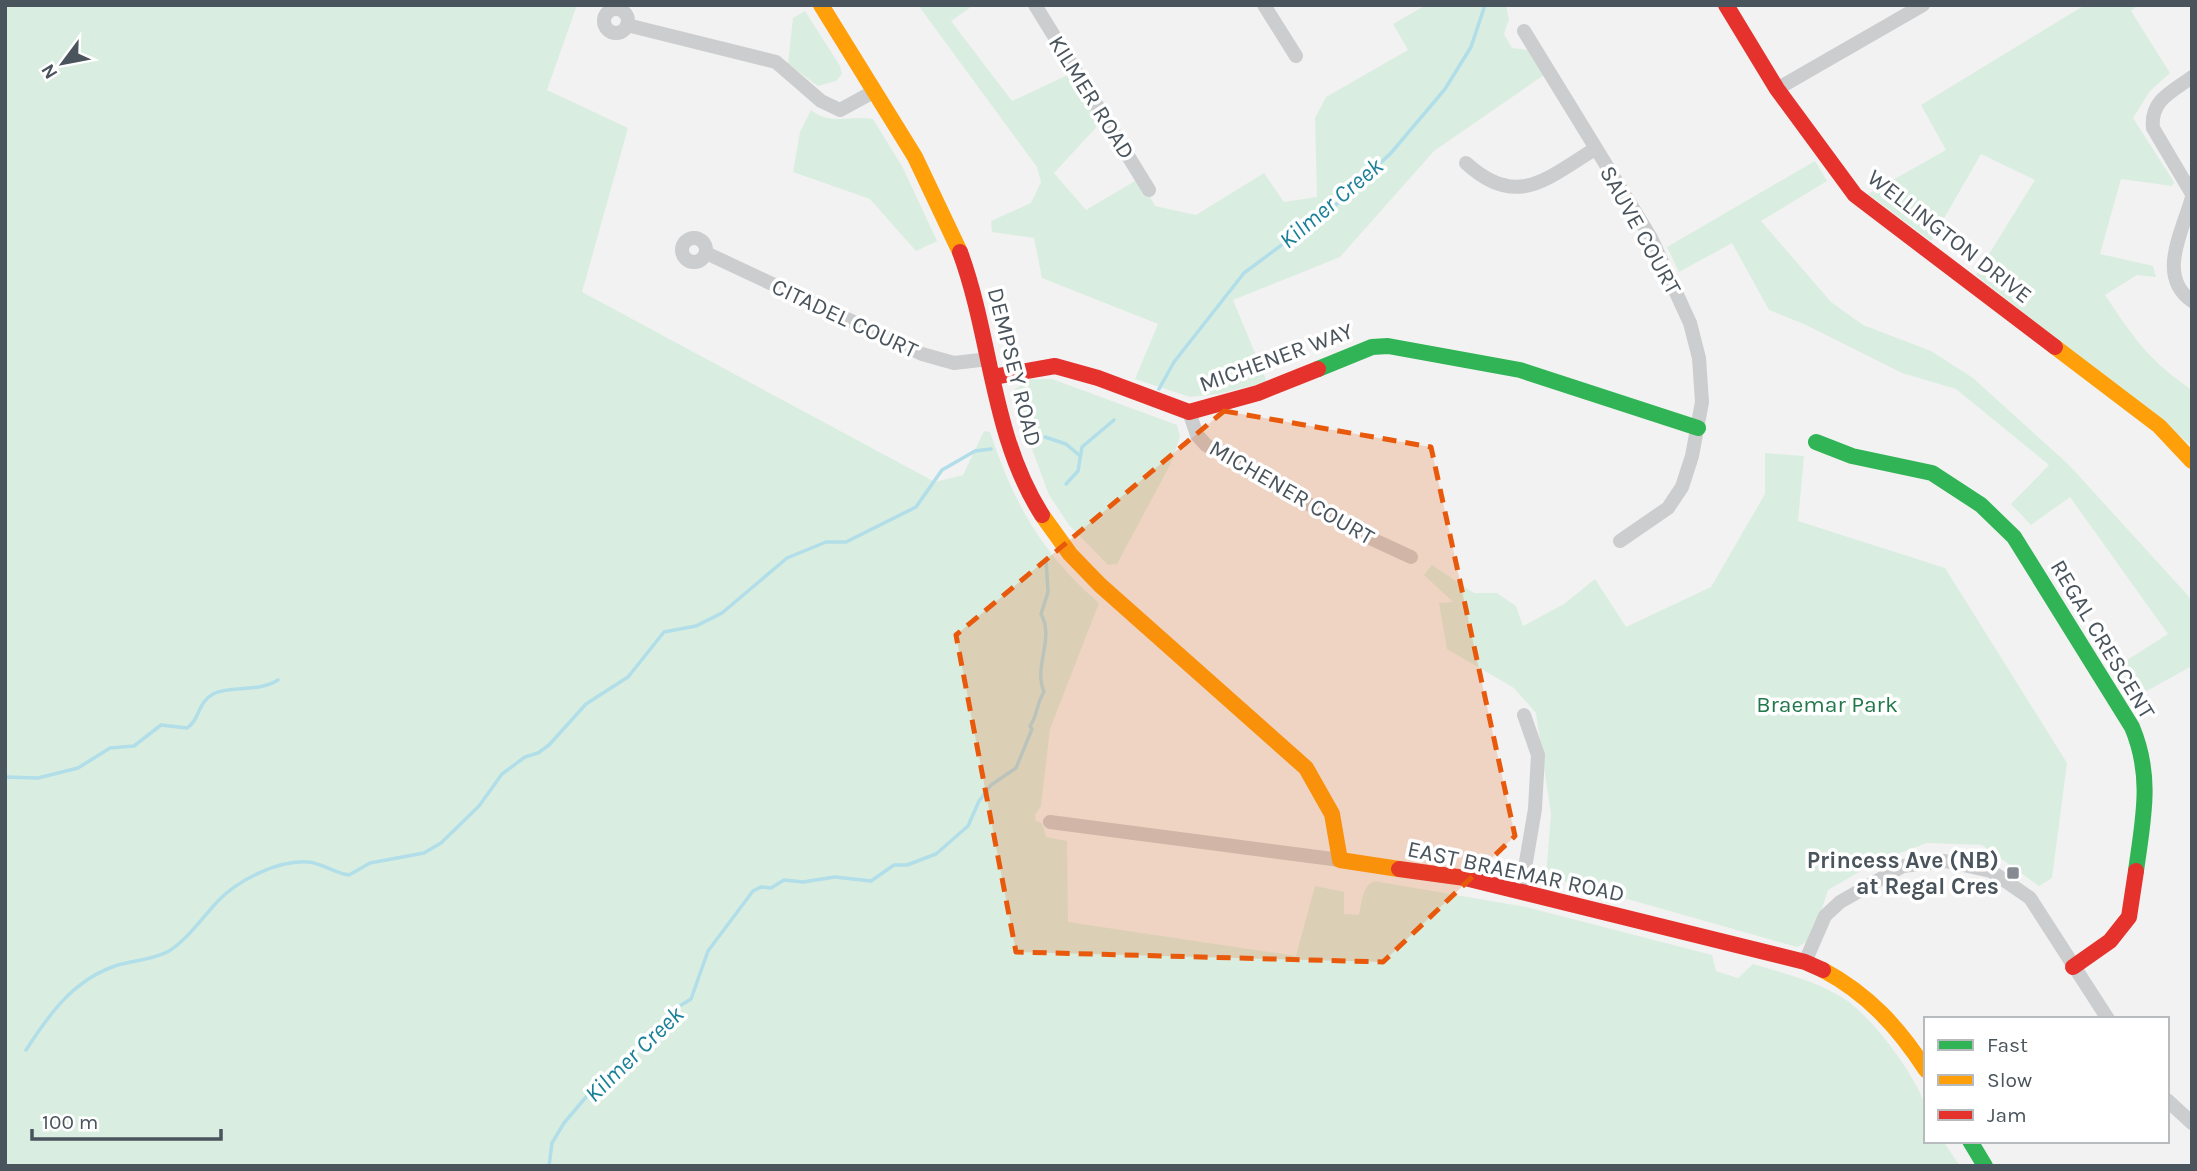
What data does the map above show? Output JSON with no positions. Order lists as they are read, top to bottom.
{
  "streets": {
    "street": [
      "KILMER ROAD",
      "SAUVE COURT",
      "WELLINGTON DRIVE",
      "CITADEL COURT",
      "MICHENER WAY",
      "DEMPSEY ROAD",
      "MICHENER COURT",
      "REGAL CRESCENT",
      "EAST BRAEMAR ROAD"
    ]
  },
  "crossings": [
    ["SAUVE COURT", "MICHENER WAY"],
    ["CITADEL COURT", "DEMPSEY ROAD"],
    ["MICHENER WAY", "DEMPSEY ROAD"],
    ["MICHENER WAY", "MICHENER COURT"],
    ["DEMPSEY ROAD", "EAST BRAEMAR ROAD"]
  ],
  "water": ["Kilmer Creek"],
  "parks": ["Braemar Park"],
  "places": {
    "transit": ["Princess Ave (NB) at Regal Cres"]
  },
  "legend": ["Fast", "Slow", "Jam"],
  "scale_bar": "100 m",
  "north": "bottom left"
}
